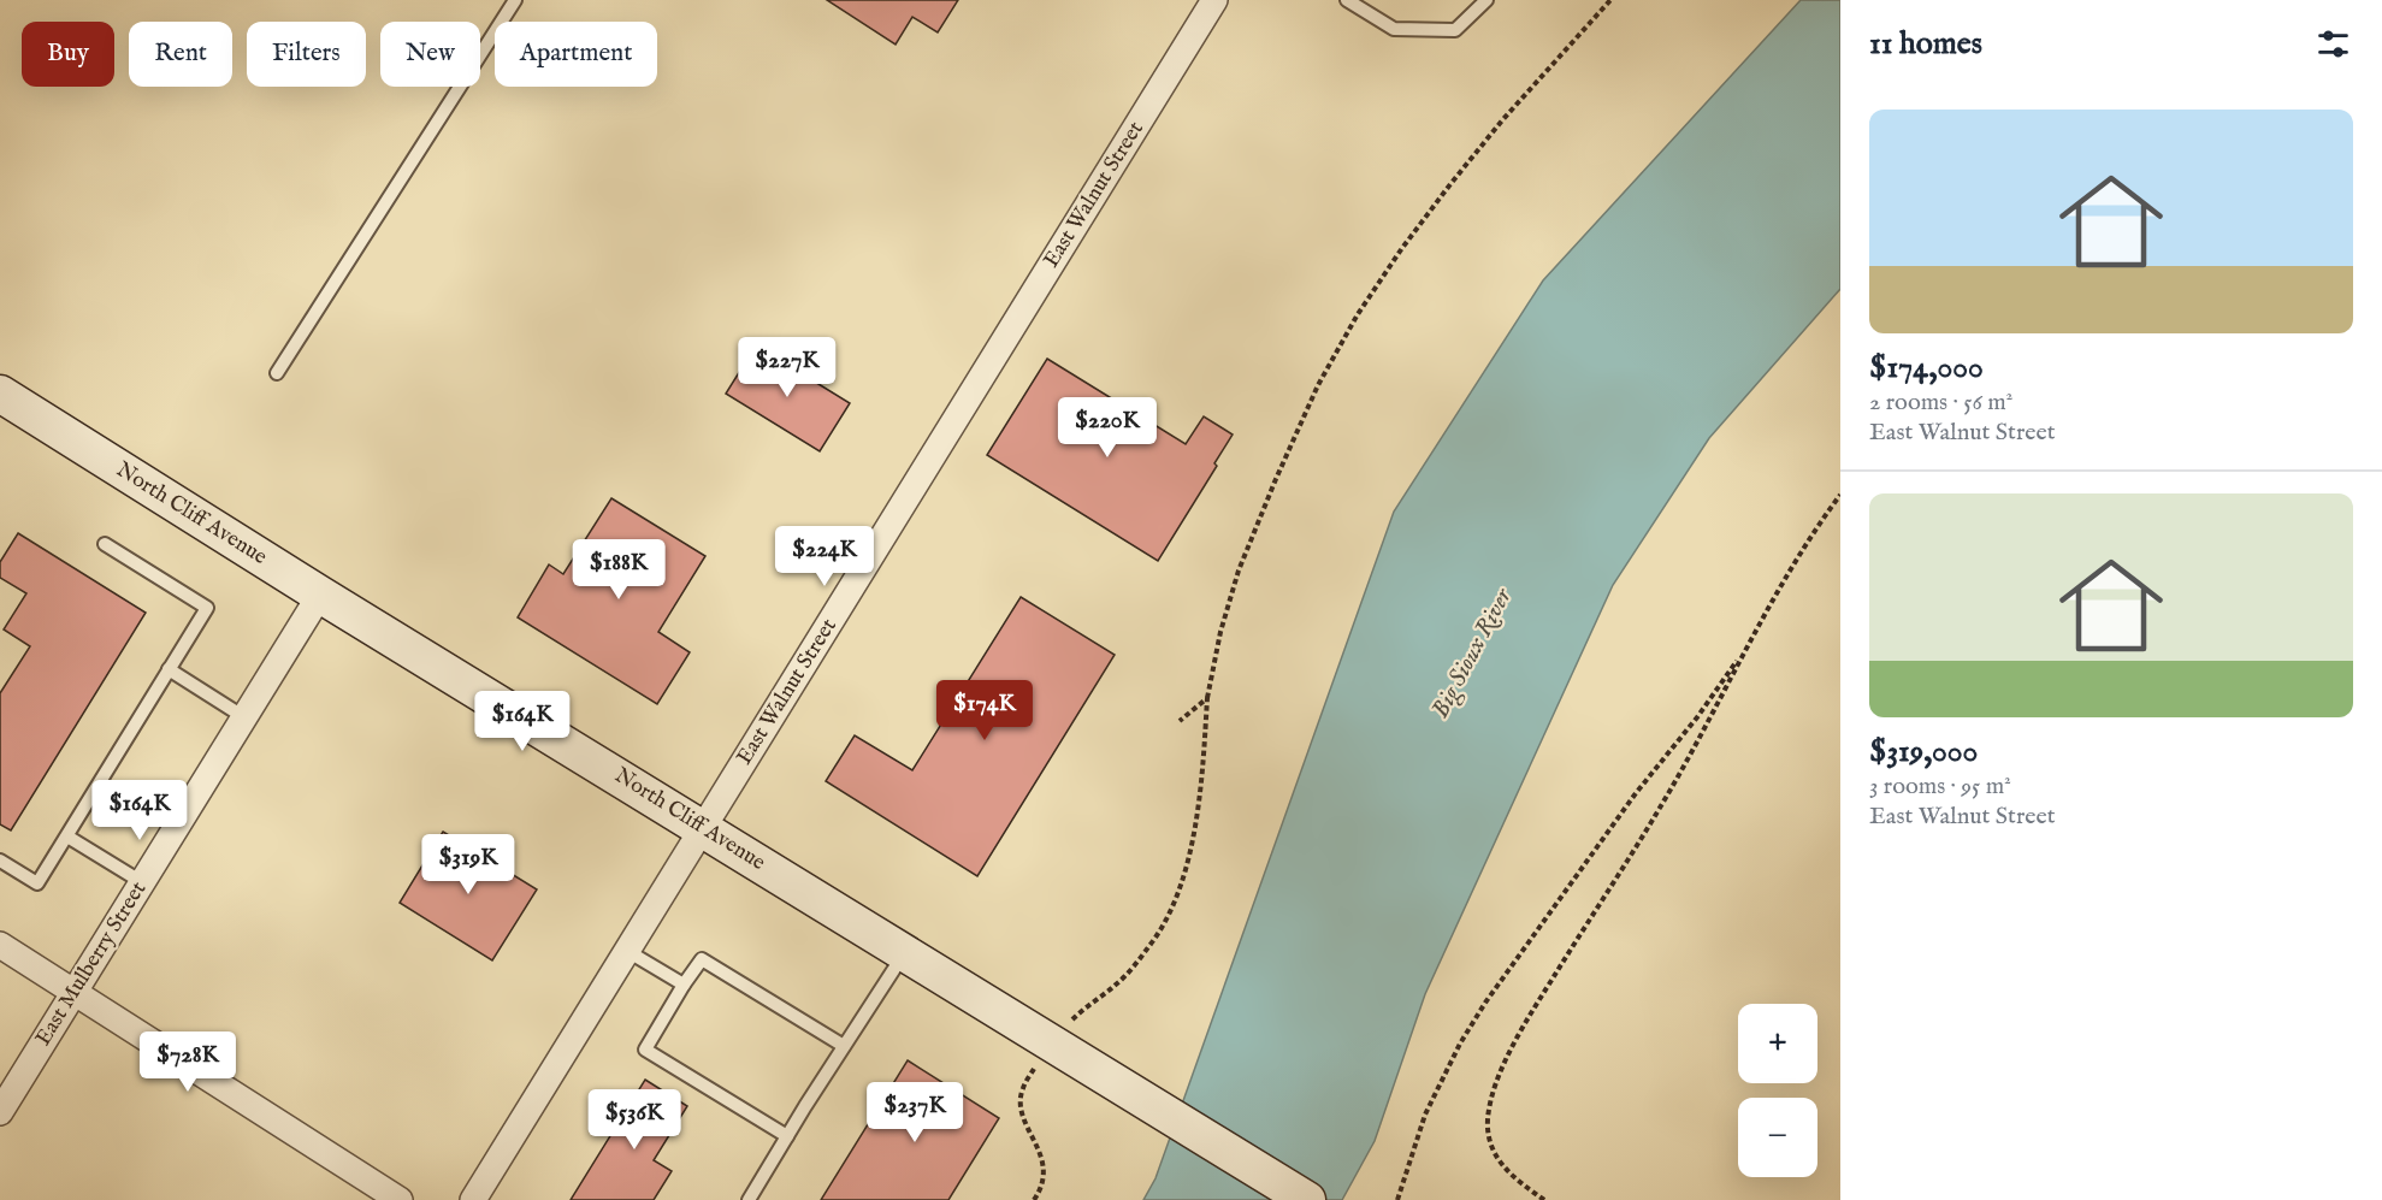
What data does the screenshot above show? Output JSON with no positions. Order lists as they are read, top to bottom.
{
  "streets": {
    "main road": ["North Cliff Avenue"],
    "street": ["East Walnut Street", "East Mulberry Street"]
  },
  "crossings": [
    ["East Walnut Street", "North Cliff Avenue"],
    ["North Cliff Avenue", "East Mulberry Street"]
  ],
  "water": ["Big Sioux River"],
  "page": {
    "heading": "11 homes",
    "chip": [
      "Buy",
      "Rent",
      "Filters",
      "New",
      "Apartment"
    ],
    "list": [
      {
        "name": "$174,000",
        "note": "2 rooms · 56 m² · East Walnut Street"
      },
      {
        "name": "$319,000",
        "note": "3 rooms · 95 m² · East Walnut Street"
      }
    ],
    "price": [
      "$227K",
      "$220K",
      "$224K",
      "$188K",
      "$174K",
      "$164K",
      "$164K",
      "$319K",
      "$728K",
      "$237K",
      "$536K"
    ],
    "map_buttons": ["+", "−"]
  }
}
